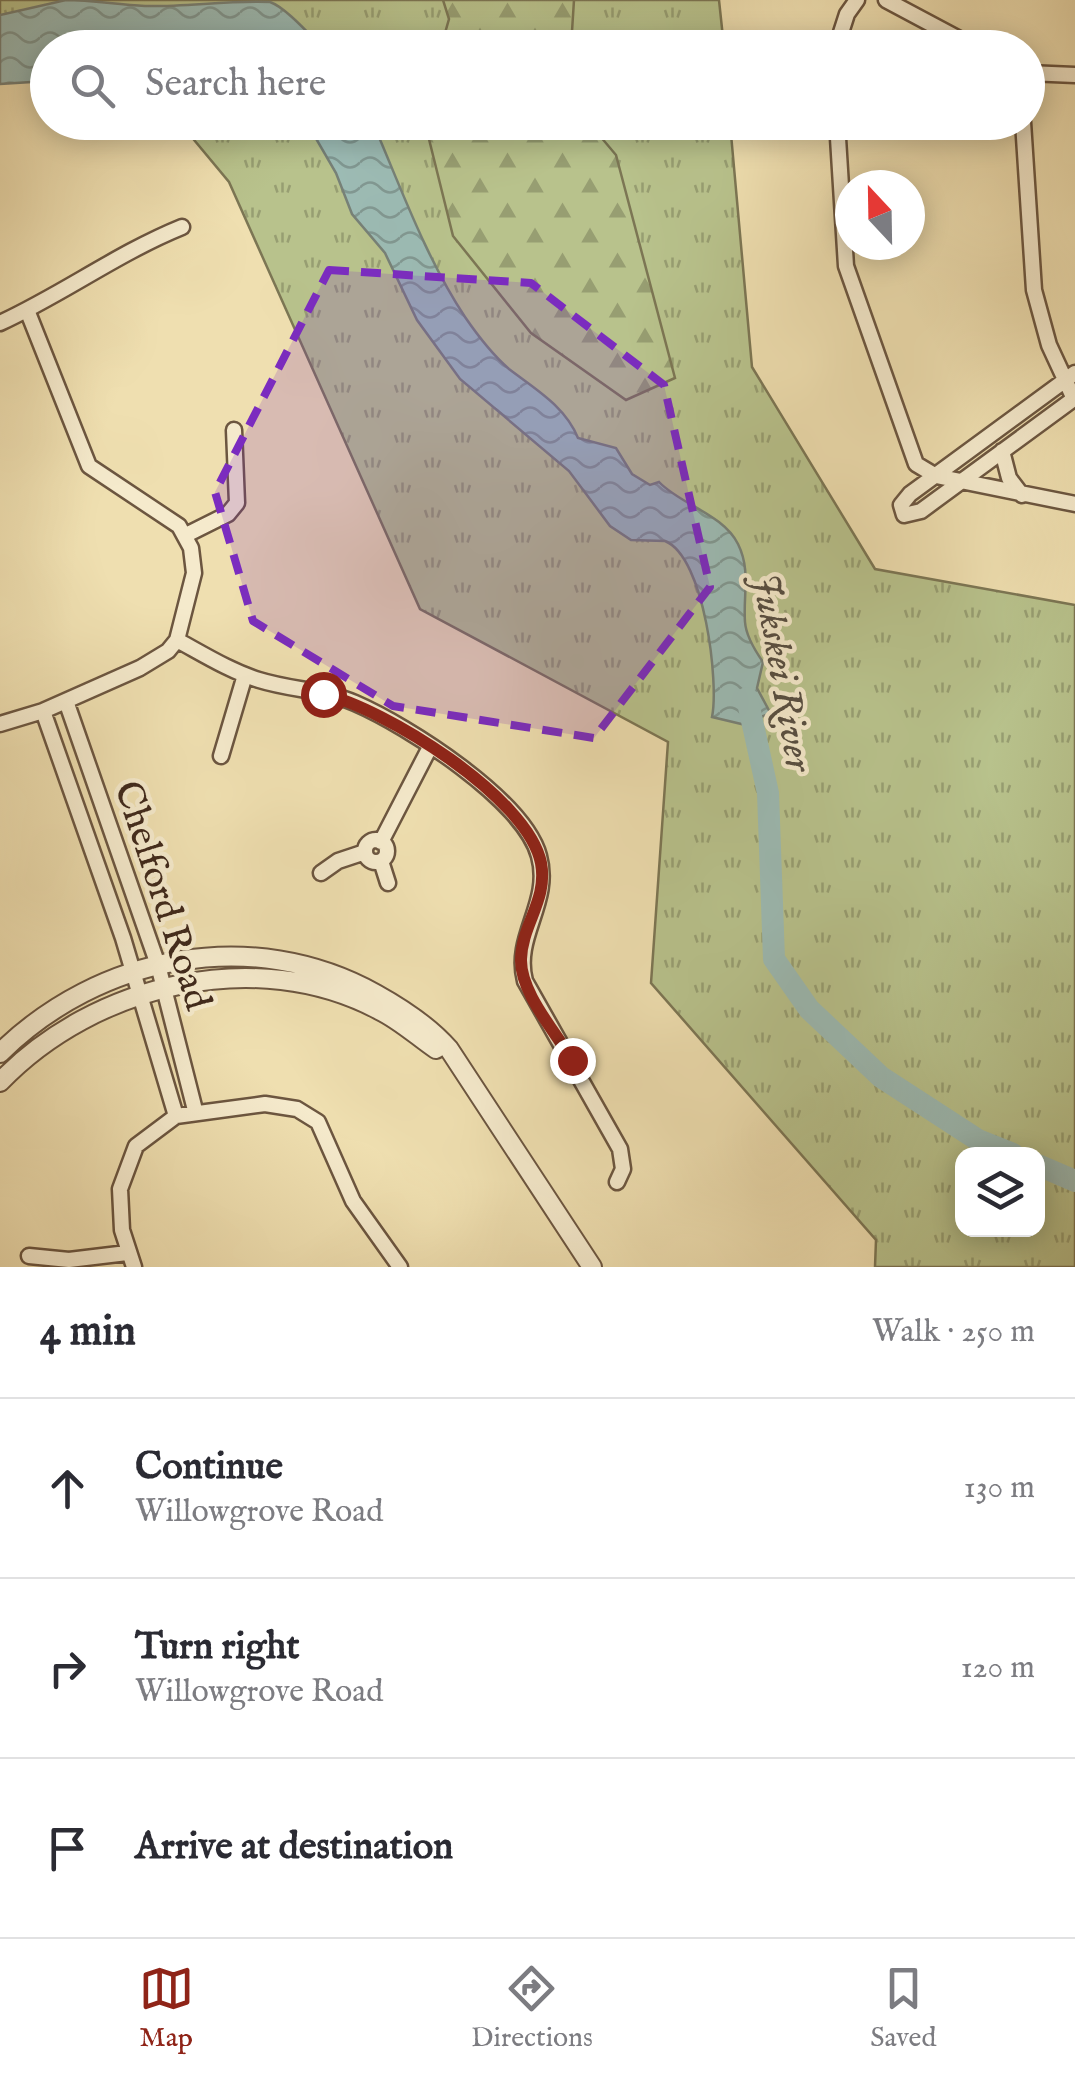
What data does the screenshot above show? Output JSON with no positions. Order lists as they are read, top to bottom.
{
  "streets": {
    "street": ["Chelford Road"]
  },
  "water": ["Jukskei River"],
  "north": "top",
  "page": {
    "search": "Search here",
    "heading": ["4 min", "Walk · 250 m"],
    "list": [
      ["Continue", "Willowgrove Road", "130 m"],
      ["Turn right", "Willowgrove Road", "120 m"],
      "Arrive at destination"
    ],
    "nav": ["Map", "Directions", "Saved"]
  }
}
